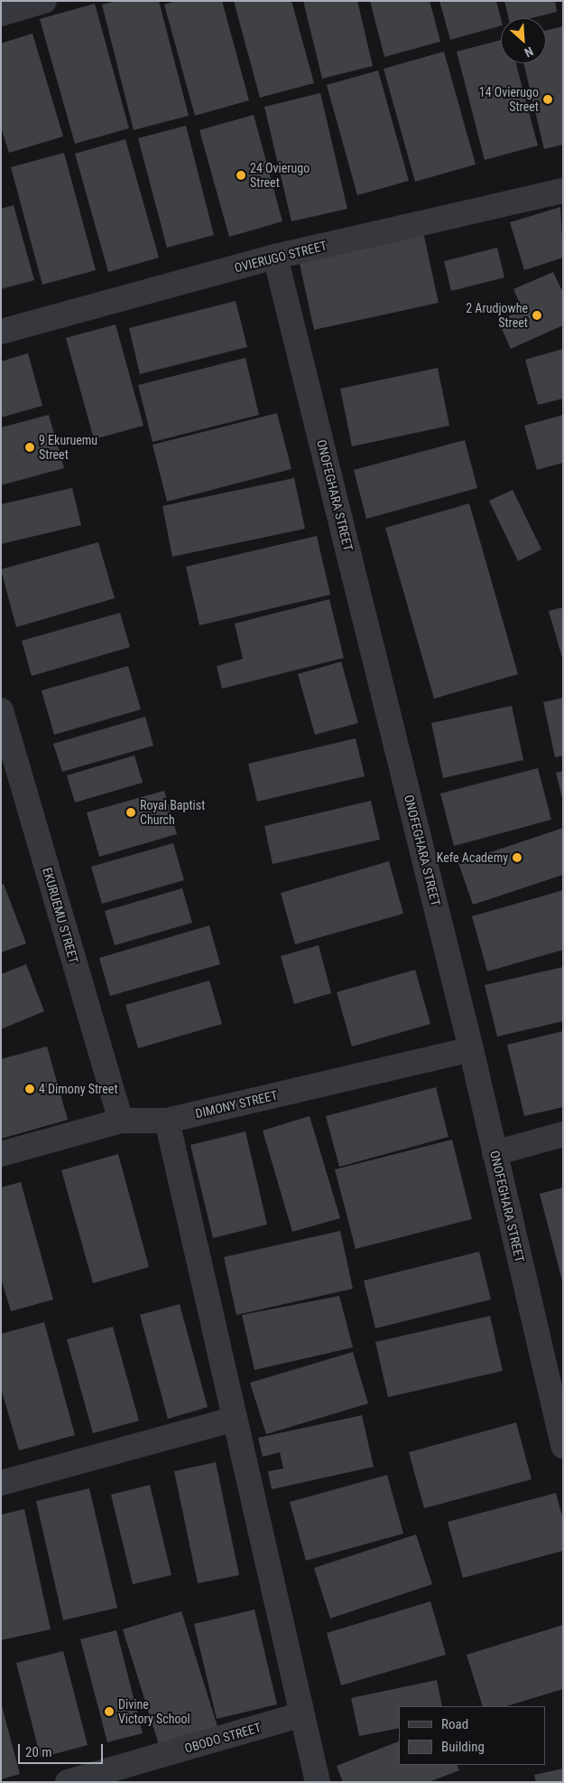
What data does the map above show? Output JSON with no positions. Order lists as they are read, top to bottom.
{
  "streets": {
    "street": [
      "OVIERUGO STREET",
      "ONOFEGHARA STREET",
      "EKURUEMU STREET",
      "DIMONY STREET",
      "OBODO STREET"
    ]
  },
  "crossings": [
    ["OVIERUGO STREET", "ONOFEGHARA STREET"],
    ["ONOFEGHARA STREET", "DIMONY STREET"],
    ["EKURUEMU STREET", "DIMONY STREET"]
  ],
  "places": [
    "14 Ovierugo Street",
    "24 Ovierugo Street",
    "2 Arudjowhe Street",
    "9 Ekuruemu Street",
    "Royal Baptist Church",
    "Kefe Academy",
    "4 Dimony Street",
    "Divine Victory School"
  ],
  "legend": ["Road", "Building"],
  "scale_bar": "20 m",
  "north": "bottom right"
}
